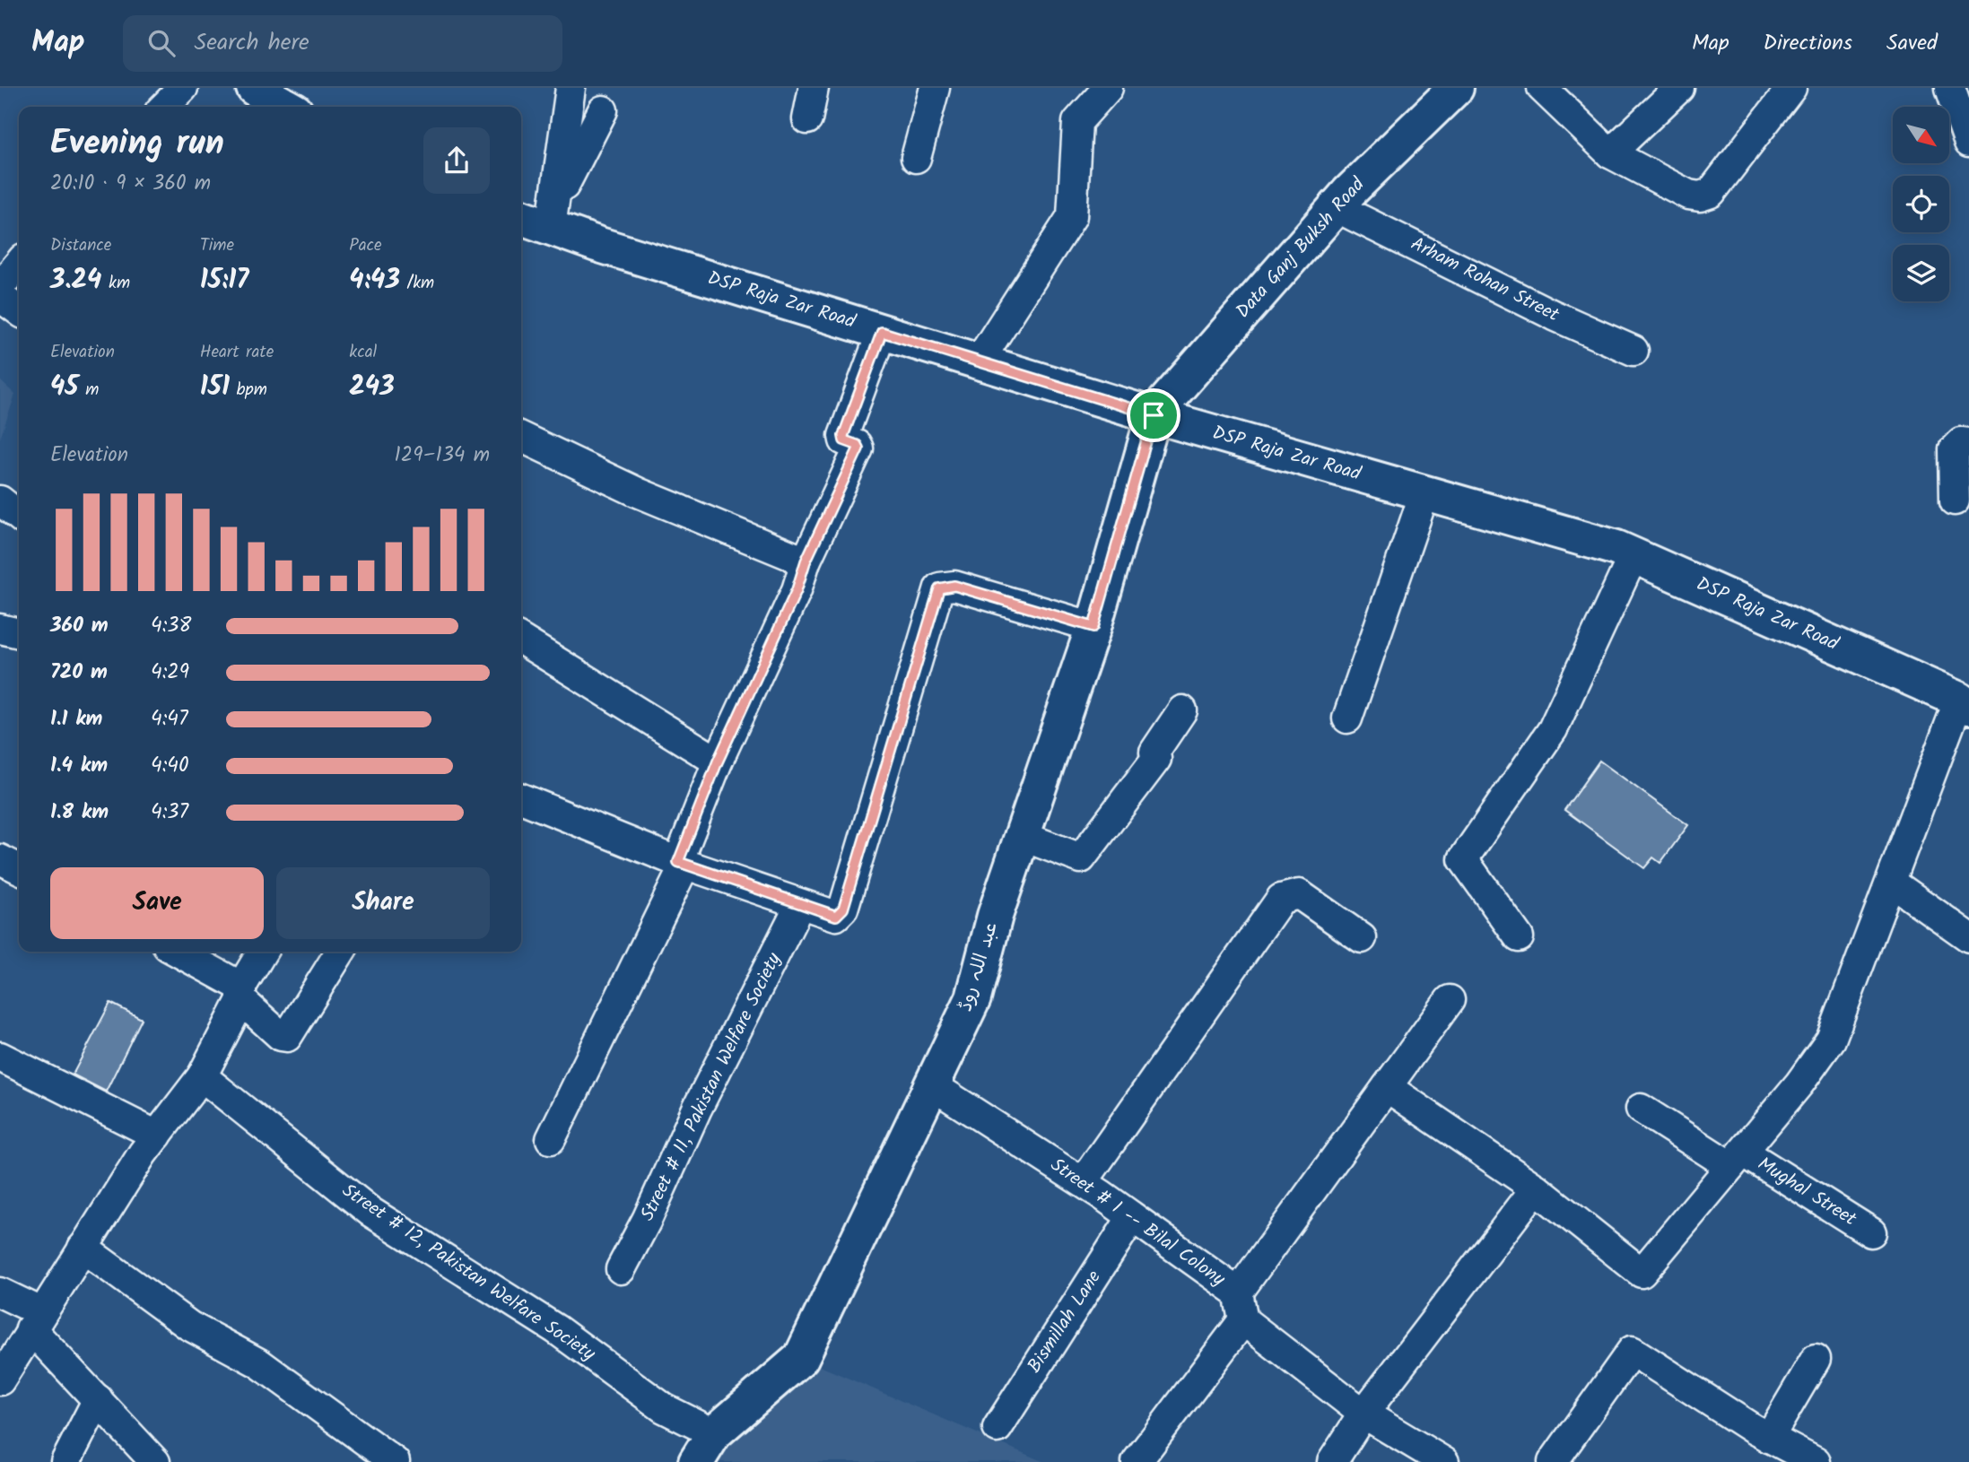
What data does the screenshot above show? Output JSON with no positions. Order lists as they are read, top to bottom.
{
  "streets": {
    "street": [
      "Data Ganj Buksh Road",
      "Arham Rohan Street",
      "DSP Raja Zar Road",
      "عبد اللہ روڈ",
      "Street # 11, Pakistan Welfare Society",
      "Mughal Street",
      "Street # 1 -- Bilal Colony",
      "Street # 12, Pakistan Welfare Society",
      "Bismillah Lane"
    ]
  },
  "crossings": [
    ["Data Ganj Buksh Road", "Arham Rohan Street"],
    ["Data Ganj Buksh Road", "DSP Raja Zar Road"],
    ["Data Ganj Buksh Road", "عبد اللہ روڈ"],
    ["DSP Raja Zar Road", "عبد اللہ روڈ"],
    ["عبد اللہ روڈ", "Street # 1 -- Bilal Colony"],
    ["عبد اللہ روڈ", "Street # 12, Pakistan Welfare Society"],
    ["Street # 1 -- Bilal Colony", "Bismillah Lane"]
  ],
  "north": "bottom right",
  "page": {
    "header": "Map",
    "search": "Search here",
    "nav": ["Map", "Directions", "Saved"],
    "heading": ["Evening run", "20:10 · 9 × 360 m"],
    "stats": [
      ["Distance", "3.24 km"],
      ["Time", "15:17"],
      ["Pace", "4:43 /km"],
      ["Elevation", "45 m"],
      ["Heart rate", "151 bpm"],
      ["kcal", "243"]
    ],
    "chart": ["Elevation", "129–134 m"],
    "list": [
      {
        "name": "360 m",
        "note": "4:38"
      },
      {
        "name": "720 m",
        "note": "4:29"
      },
      {
        "name": "1.1 km",
        "note": "4:47"
      },
      {
        "name": "1.4 km",
        "note": "4:40"
      },
      {
        "name": "1.8 km",
        "note": "4:37"
      }
    ],
    "buttons": ["Save", "Share"]
  }
}
